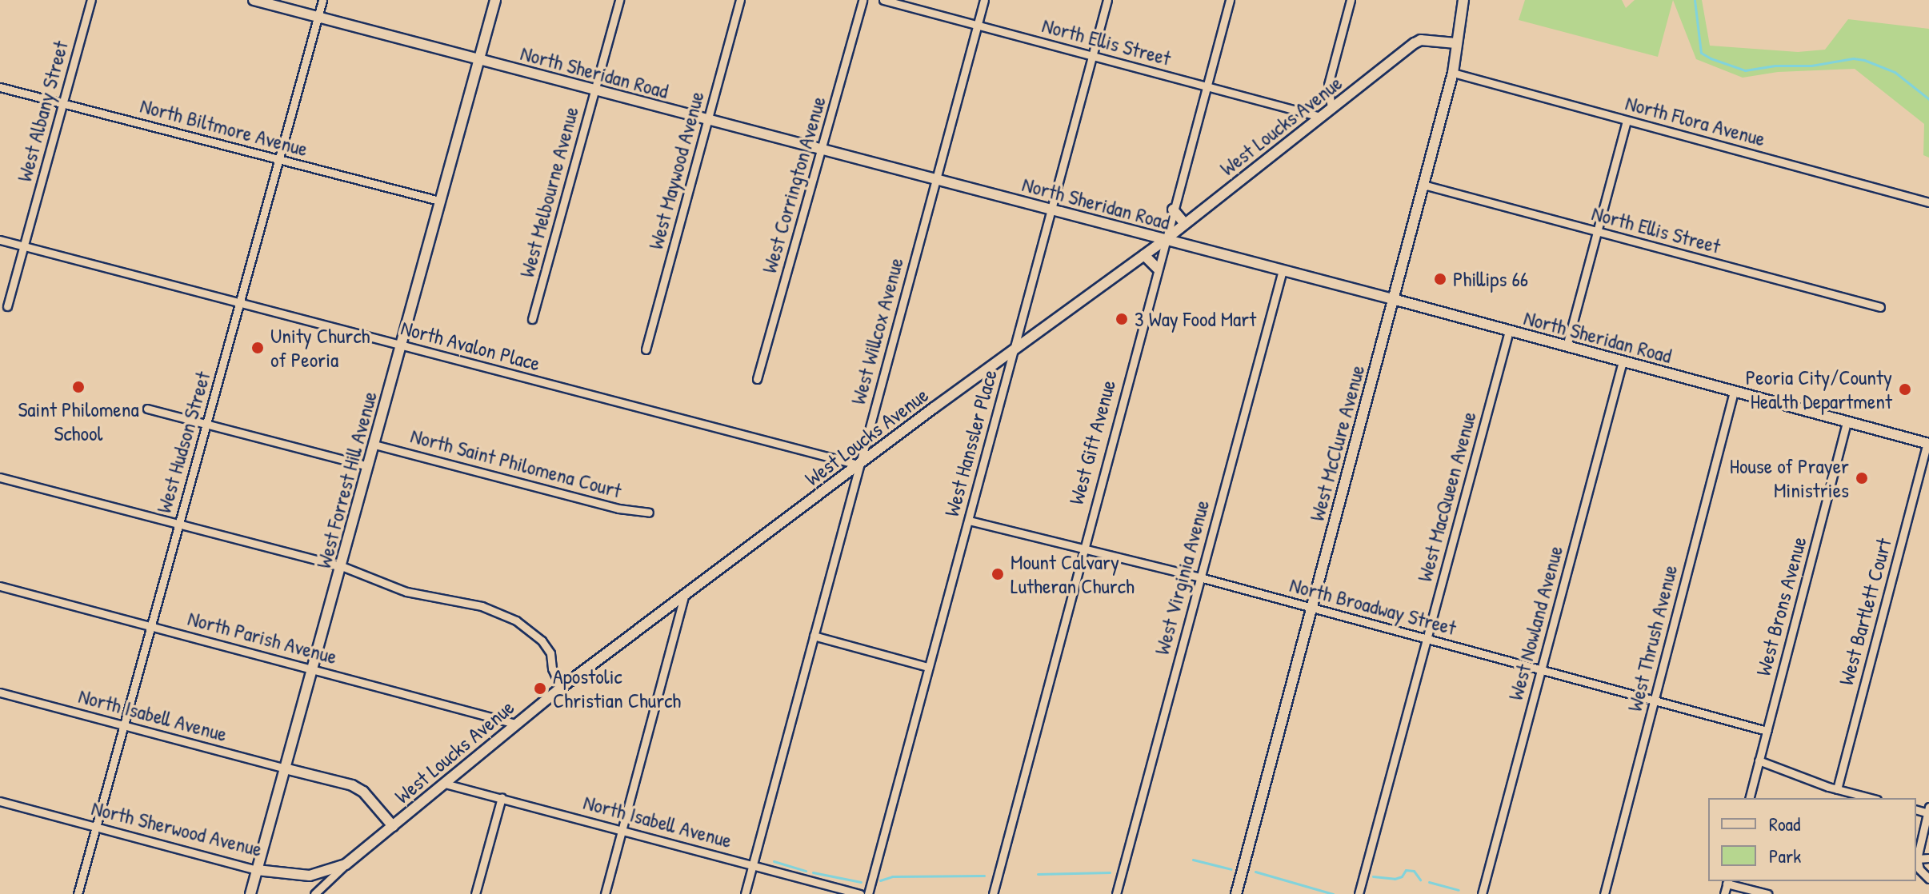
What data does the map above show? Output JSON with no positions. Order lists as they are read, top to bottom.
{
  "streets": {
    "main road": [
      "North Sheridan Road",
      "West Loucks Avenue",
      "West McClure Avenue",
      "West Forrest Hill Avenue",
      "North Isabell Avenue",
      "North Sherwood Avenue"
    ],
    "street": [
      "North Ellis Street",
      "West Albany Street",
      "North Flora Avenue",
      "North Biltmore Avenue",
      "West Maywood Avenue",
      "West Corrington Avenue",
      "West Melbourne Avenue",
      "West Willcox Avenue",
      "North Avalon Place",
      "West Hudson Street",
      "West Gift Avenue",
      "West Hanssler Place",
      "North Saint Philomena Court",
      "West MacQueen Avenue",
      "West Virginia Avenue",
      "North Broadway Street",
      "West Brons Avenue",
      "West Bartlett Court",
      "West Nowland Avenue",
      "North Parish Avenue",
      "West Thrush Avenue"
    ]
  },
  "crossings": [
    ["North Ellis Street", "West Loucks Avenue"],
    ["North Ellis Street", "West Willcox Avenue"],
    ["North Ellis Street", "West Gift Avenue"],
    ["North Ellis Street", "West Hanssler Place"],
    ["North Ellis Street", "West McClure Avenue"],
    ["North Sheridan Road", "West Loucks Avenue"],
    ["North Sheridan Road", "West Maywood Avenue"],
    ["North Sheridan Road", "West Corrington Avenue"],
    ["North Sheridan Road", "West Melbourne Avenue"],
    ["North Sheridan Road", "West Willcox Avenue"],
    ["North Sheridan Road", "West Hudson Street"],
    ["North Sheridan Road", "West Gift Avenue"],
    ["North Sheridan Road", "West Hanssler Place"],
    ["North Sheridan Road", "West McClure Avenue"],
    ["North Sheridan Road", "West Forrest Hill Avenue"],
    ["North Sheridan Road", "West MacQueen Avenue"],
    ["North Sheridan Road", "West Virginia Avenue"],
    ["North Sheridan Road", "West Brons Avenue"],
    ["North Sheridan Road", "West Bartlett Court"],
    ["North Sheridan Road", "West Nowland Avenue"],
    ["North Sheridan Road", "West Thrush Avenue"],
    ["West Albany Street", "North Biltmore Avenue"],
    ["West Albany Street", "North Avalon Place"],
    ["North Flora Avenue", "West McClure Avenue"],
    ["West Loucks Avenue", "West Willcox Avenue"],
    ["West Loucks Avenue", "North Avalon Place"],
    ["West Loucks Avenue", "West Gift Avenue"],
    ["West Loucks Avenue", "West Hanssler Place"],
    ["West Loucks Avenue", "West McClure Avenue"],
    ["West Loucks Avenue", "North Parish Avenue"],
    ["West Loucks Avenue", "North Isabell Avenue"],
    ["West Loucks Avenue", "North Sherwood Avenue"],
    ["North Biltmore Avenue", "West Hudson Street"],
    ["North Biltmore Avenue", "West Forrest Hill Avenue"],
    ["West Willcox Avenue", "North Avalon Place"],
    ["West Willcox Avenue", "North Isabell Avenue"],
    ["North Avalon Place", "West Hudson Street"],
    ["North Avalon Place", "West Forrest Hill Avenue"],
    ["West Hudson Street", "North Parish Avenue"],
    ["West Hudson Street", "North Isabell Avenue"],
    ["West Hudson Street", "North Sherwood Avenue"],
    ["West Gift Avenue", "North Broadway Street"],
    ["West Hanssler Place", "North Broadway Street"],
    ["West McClure Avenue", "North Broadway Street"],
    ["North Saint Philomena Court", "West Forrest Hill Avenue"],
    ["West Forrest Hill Avenue", "North Parish Avenue"],
    ["West Forrest Hill Avenue", "North Isabell Avenue"],
    ["West Forrest Hill Avenue", "North Sherwood Avenue"],
    ["West MacQueen Avenue", "North Broadway Street"],
    ["West Virginia Avenue", "North Broadway Street"],
    ["North Broadway Street", "West Brons Avenue"],
    ["North Broadway Street", "West Nowland Avenue"],
    ["North Broadway Street", "West Thrush Avenue"]
  ],
  "places": [
    "Phillips 66",
    "3 Way Food Mart",
    "Unity Church of Peoria",
    "Saint Philomena School",
    "Peoria City/County Health Department",
    "House of Prayer Ministries",
    "Mount Calvary Lutheran Church",
    "Apostolic Christian Church"
  ],
  "legend": ["Road", "Park"]
}
